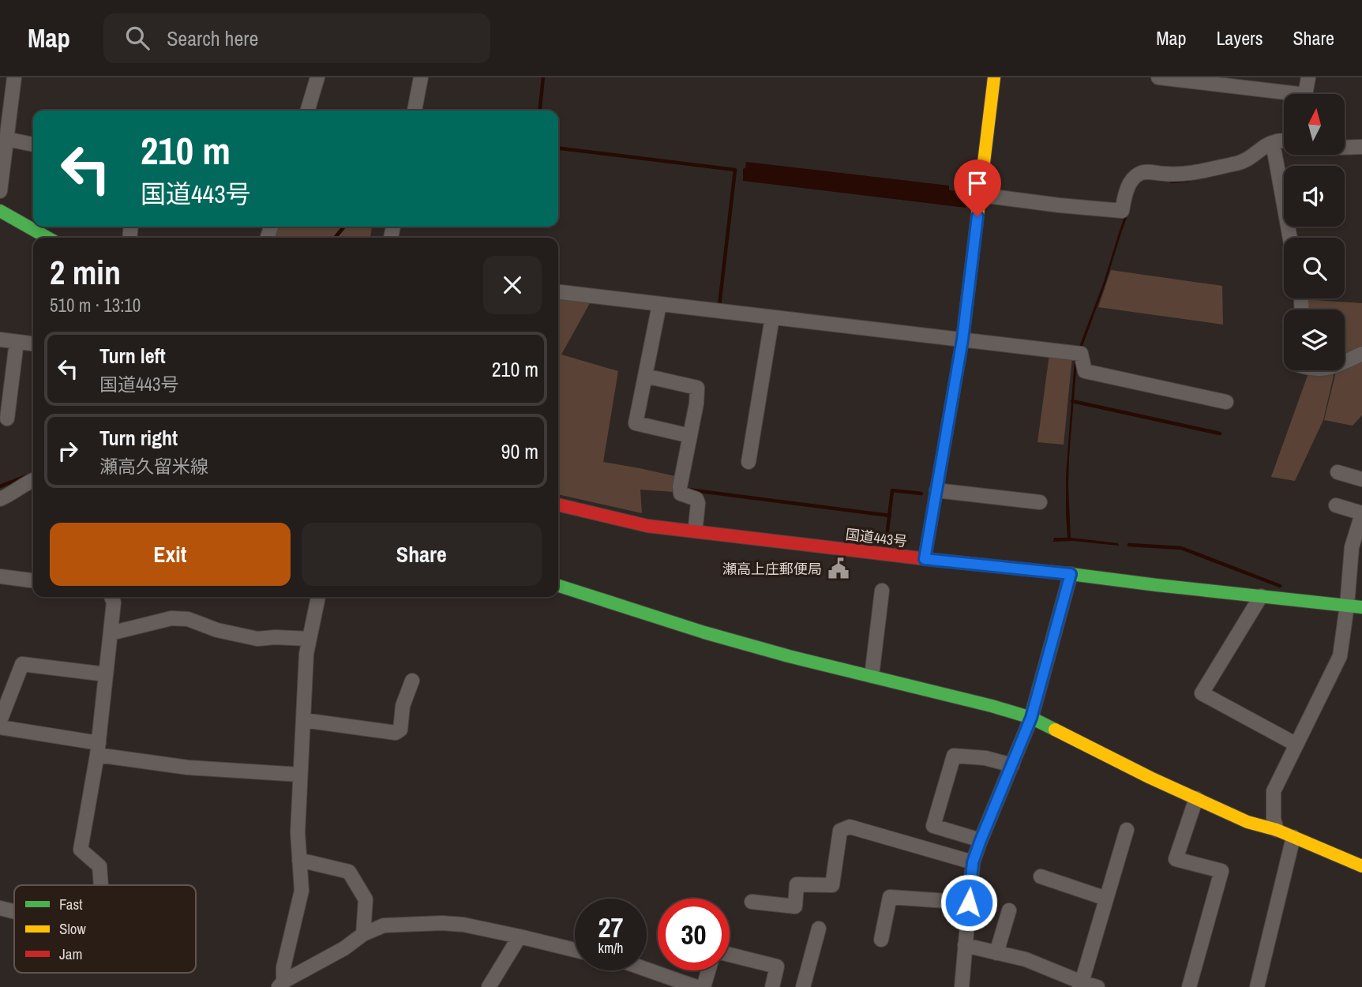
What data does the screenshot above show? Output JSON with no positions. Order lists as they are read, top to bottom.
{
  "streets": {
    "main road": ["国道443号"]
  },
  "places": {
    "public building": ["瀬高上庄郵便局"]
  },
  "legend": ["Fast", "Slow", "Jam"],
  "north": "top",
  "page": {
    "header": "Map",
    "search": "Search here",
    "nav": ["Map", "Layers", "Share"],
    "turn": ["210 m", "国道443号"],
    "heading": ["2 min", "510 m · 13:10"],
    "list": [
      {
        "name": "Turn left",
        "note": "国道443号",
        "value": "210 m"
      },
      {
        "name": "Turn right",
        "note": "瀬高久留米線",
        "value": "90 m"
      }
    ],
    "buttons": ["Exit", "Share"],
    "speed": "27 km/h",
    "limit": "30"
  }
}
